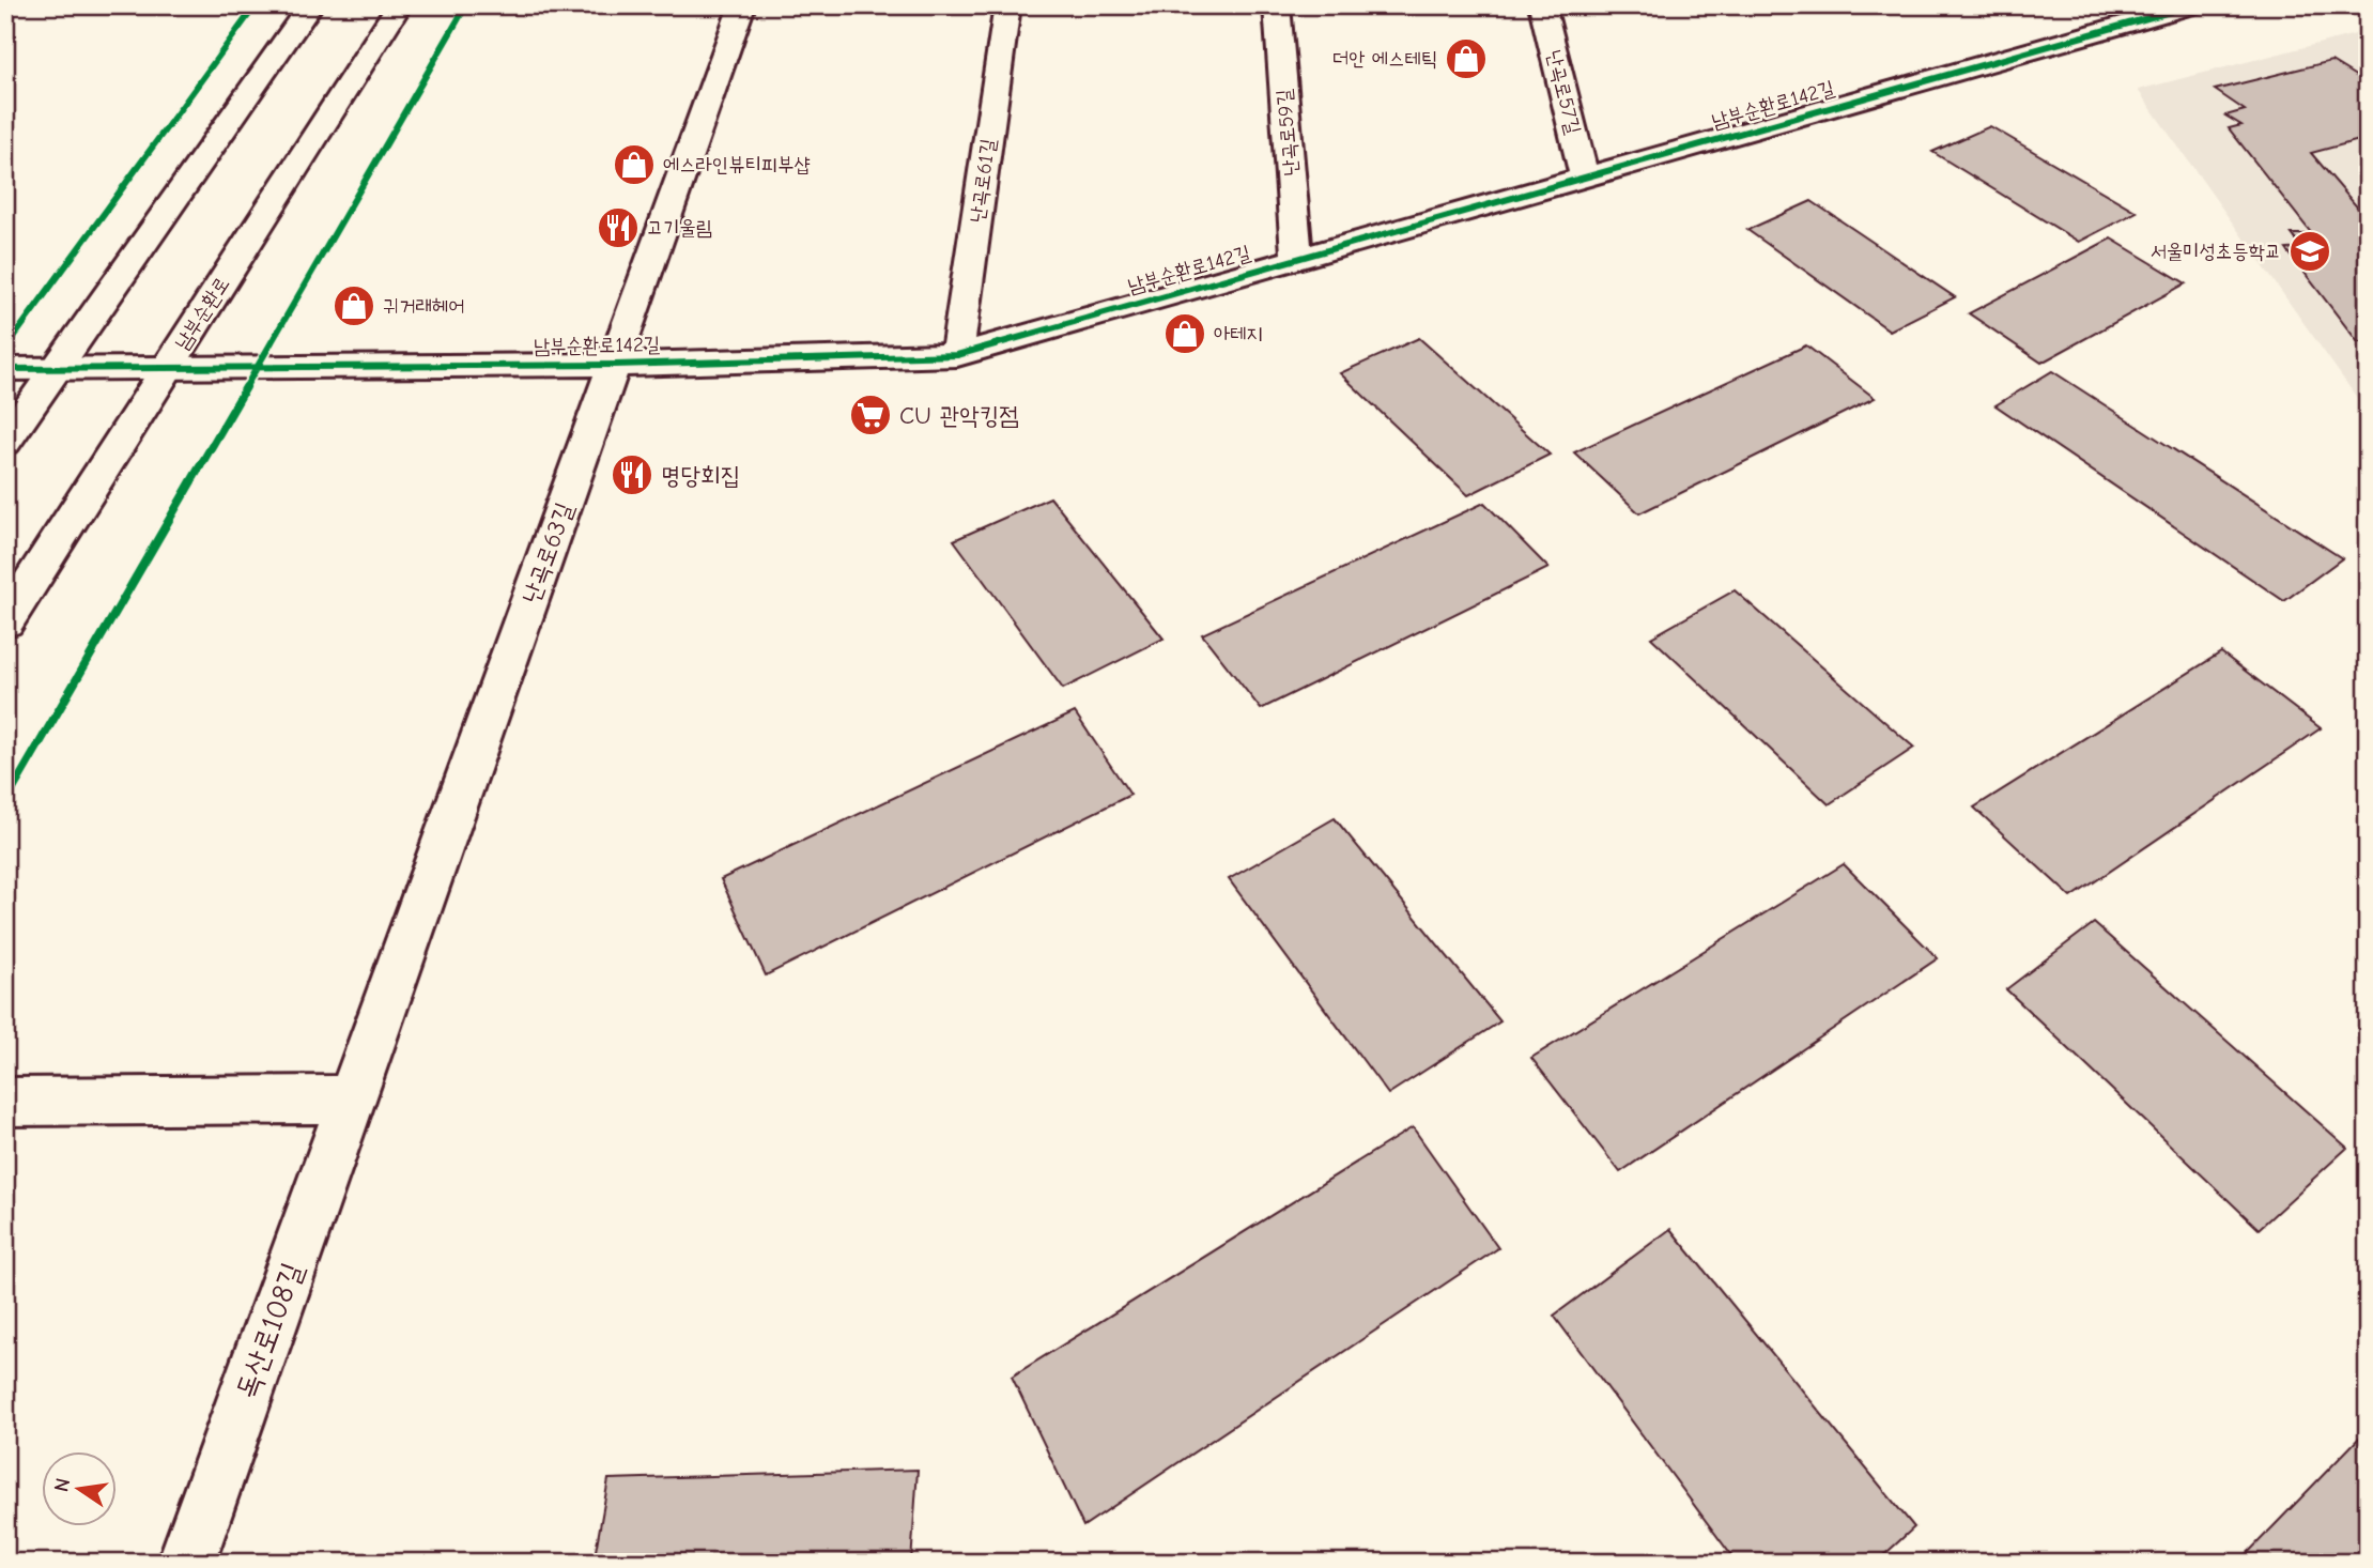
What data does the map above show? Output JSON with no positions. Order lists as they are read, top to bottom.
{
  "streets": {
    "street": [
      "난곡로57길",
      "남부순환로142길",
      "난곡로59길",
      "난곡로61길",
      "남부순환로",
      "난곡로63길",
      "독산로108길"
    ]
  },
  "crossings": [
    ["난곡로57길", "남부순환로142길"],
    ["남부순환로142길", "난곡로59길"],
    ["남부순환로142길", "난곡로61길"],
    ["남부순환로142길", "남부순환로"],
    ["남부순환로142길", "난곡로63길"],
    ["난곡로63길", "독산로108길"]
  ],
  "places": {
    "shop": [
      "더안 에스테틱",
      "에스라인뷰티피부샵",
      "귀거래헤어",
      "아테지"
    ],
    "restaurant": ["고기울림", "명당회집"],
    "school or university": ["서울미성초등학교"],
    "supermarket": ["CU 관악킹점"]
  },
  "north": "left"
}
